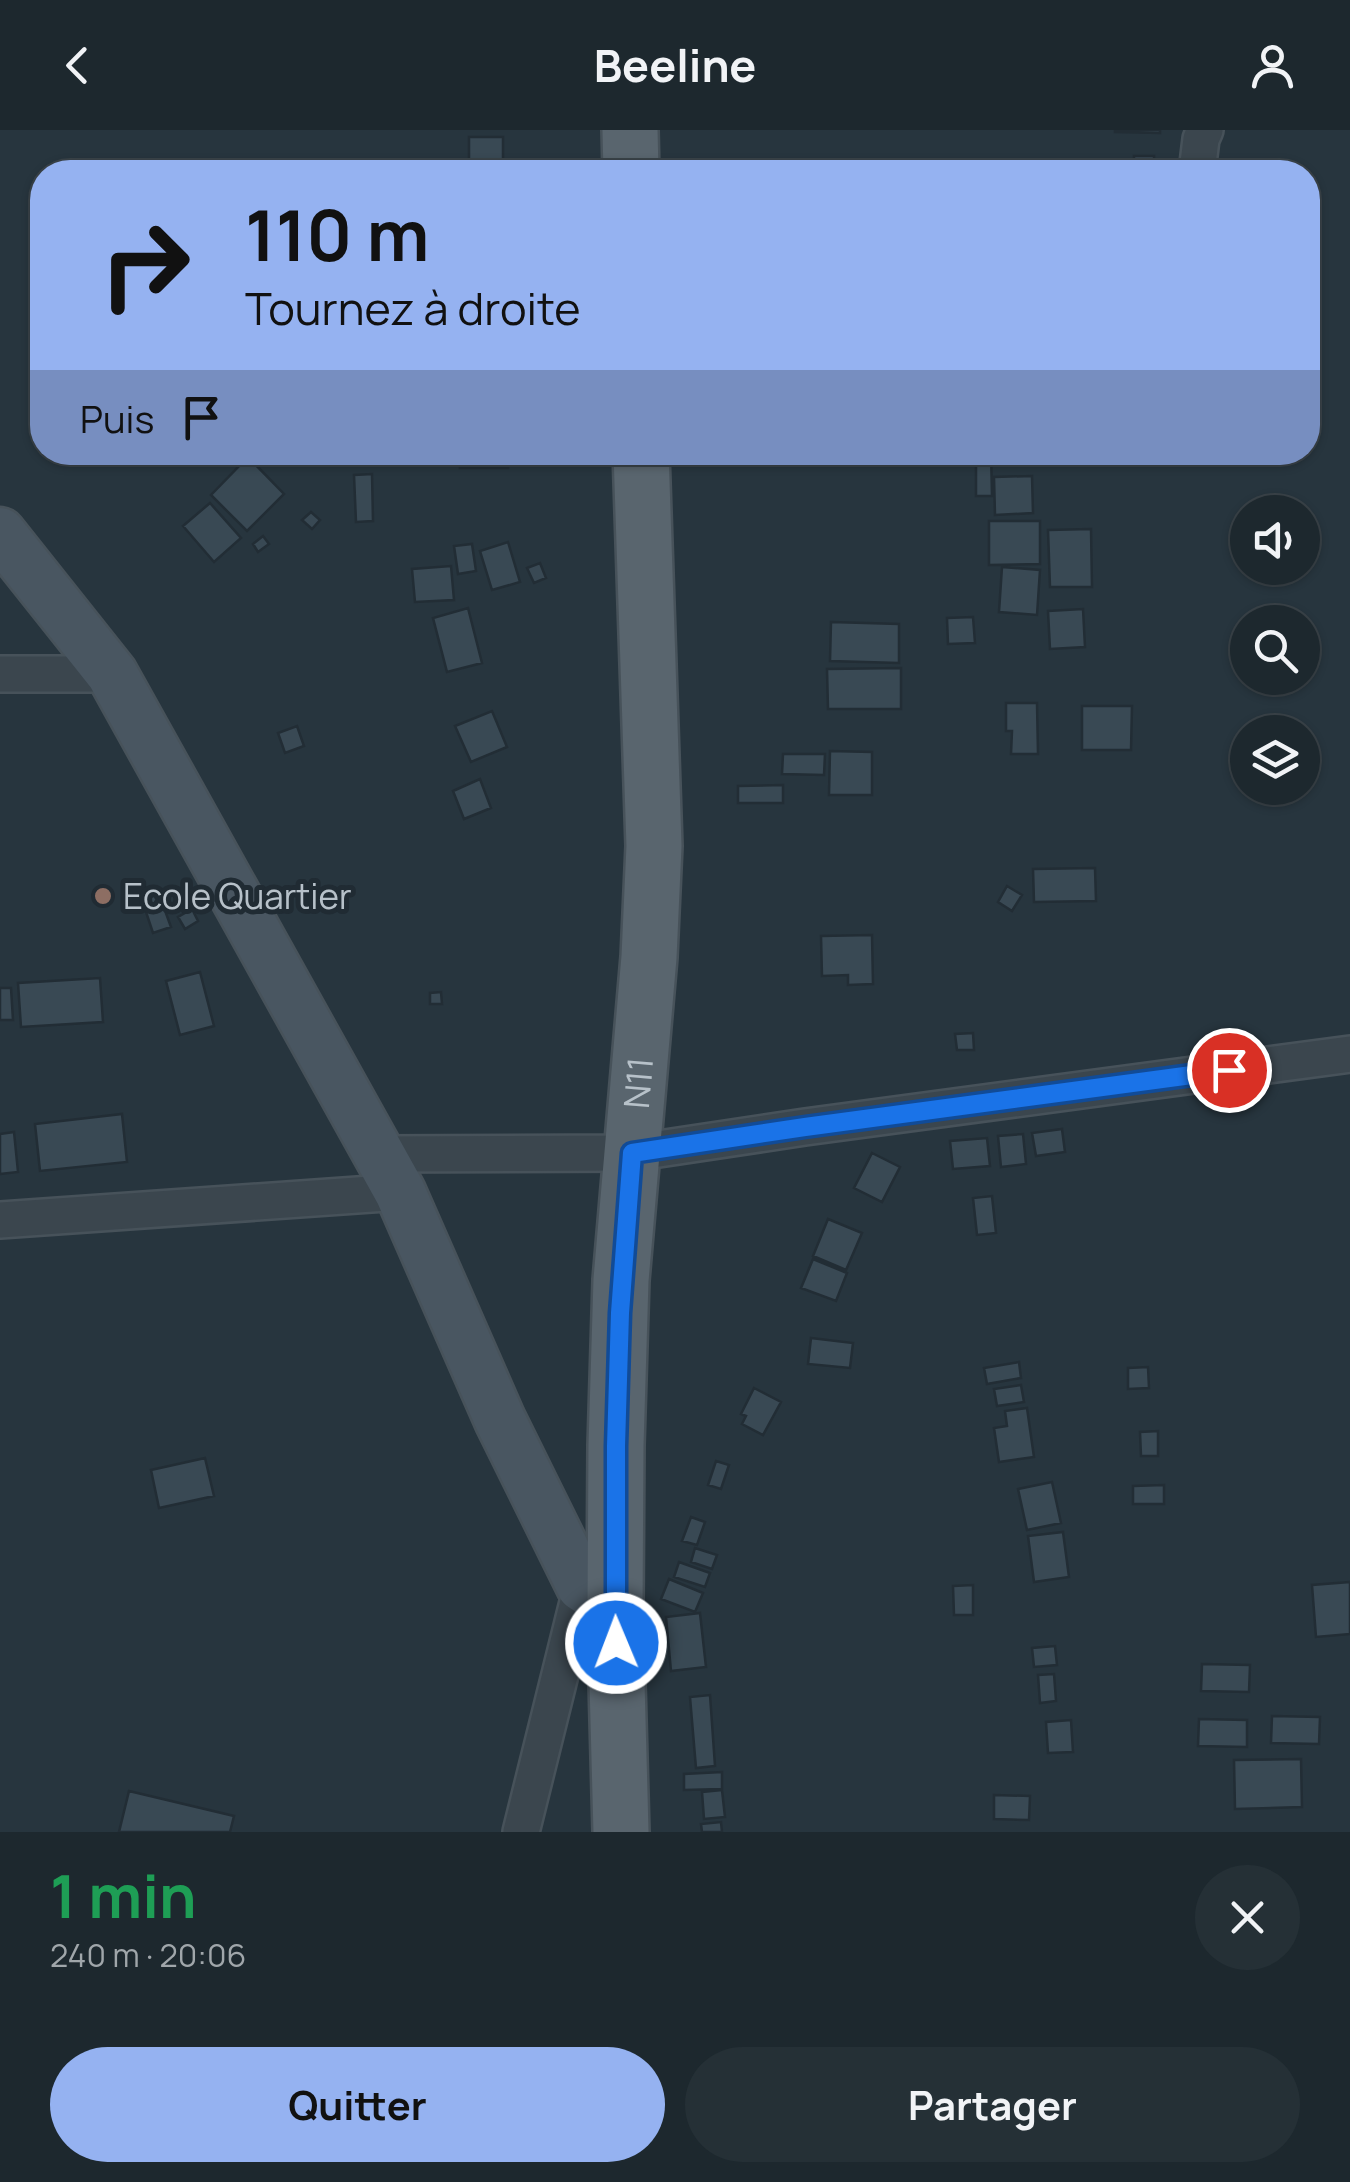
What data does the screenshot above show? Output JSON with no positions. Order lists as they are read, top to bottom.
{
  "streets": {
    "main road": ["N11"]
  },
  "places": ["Ecole Quartier"],
  "page": {
    "header": "Beeline",
    "turn": ["110 m", "Tournez à droite"],
    "then": "Puis",
    "heading": ["1 min", "240 m · 20:06"],
    "buttons": ["Quitter", "Partager"]
  }
}
